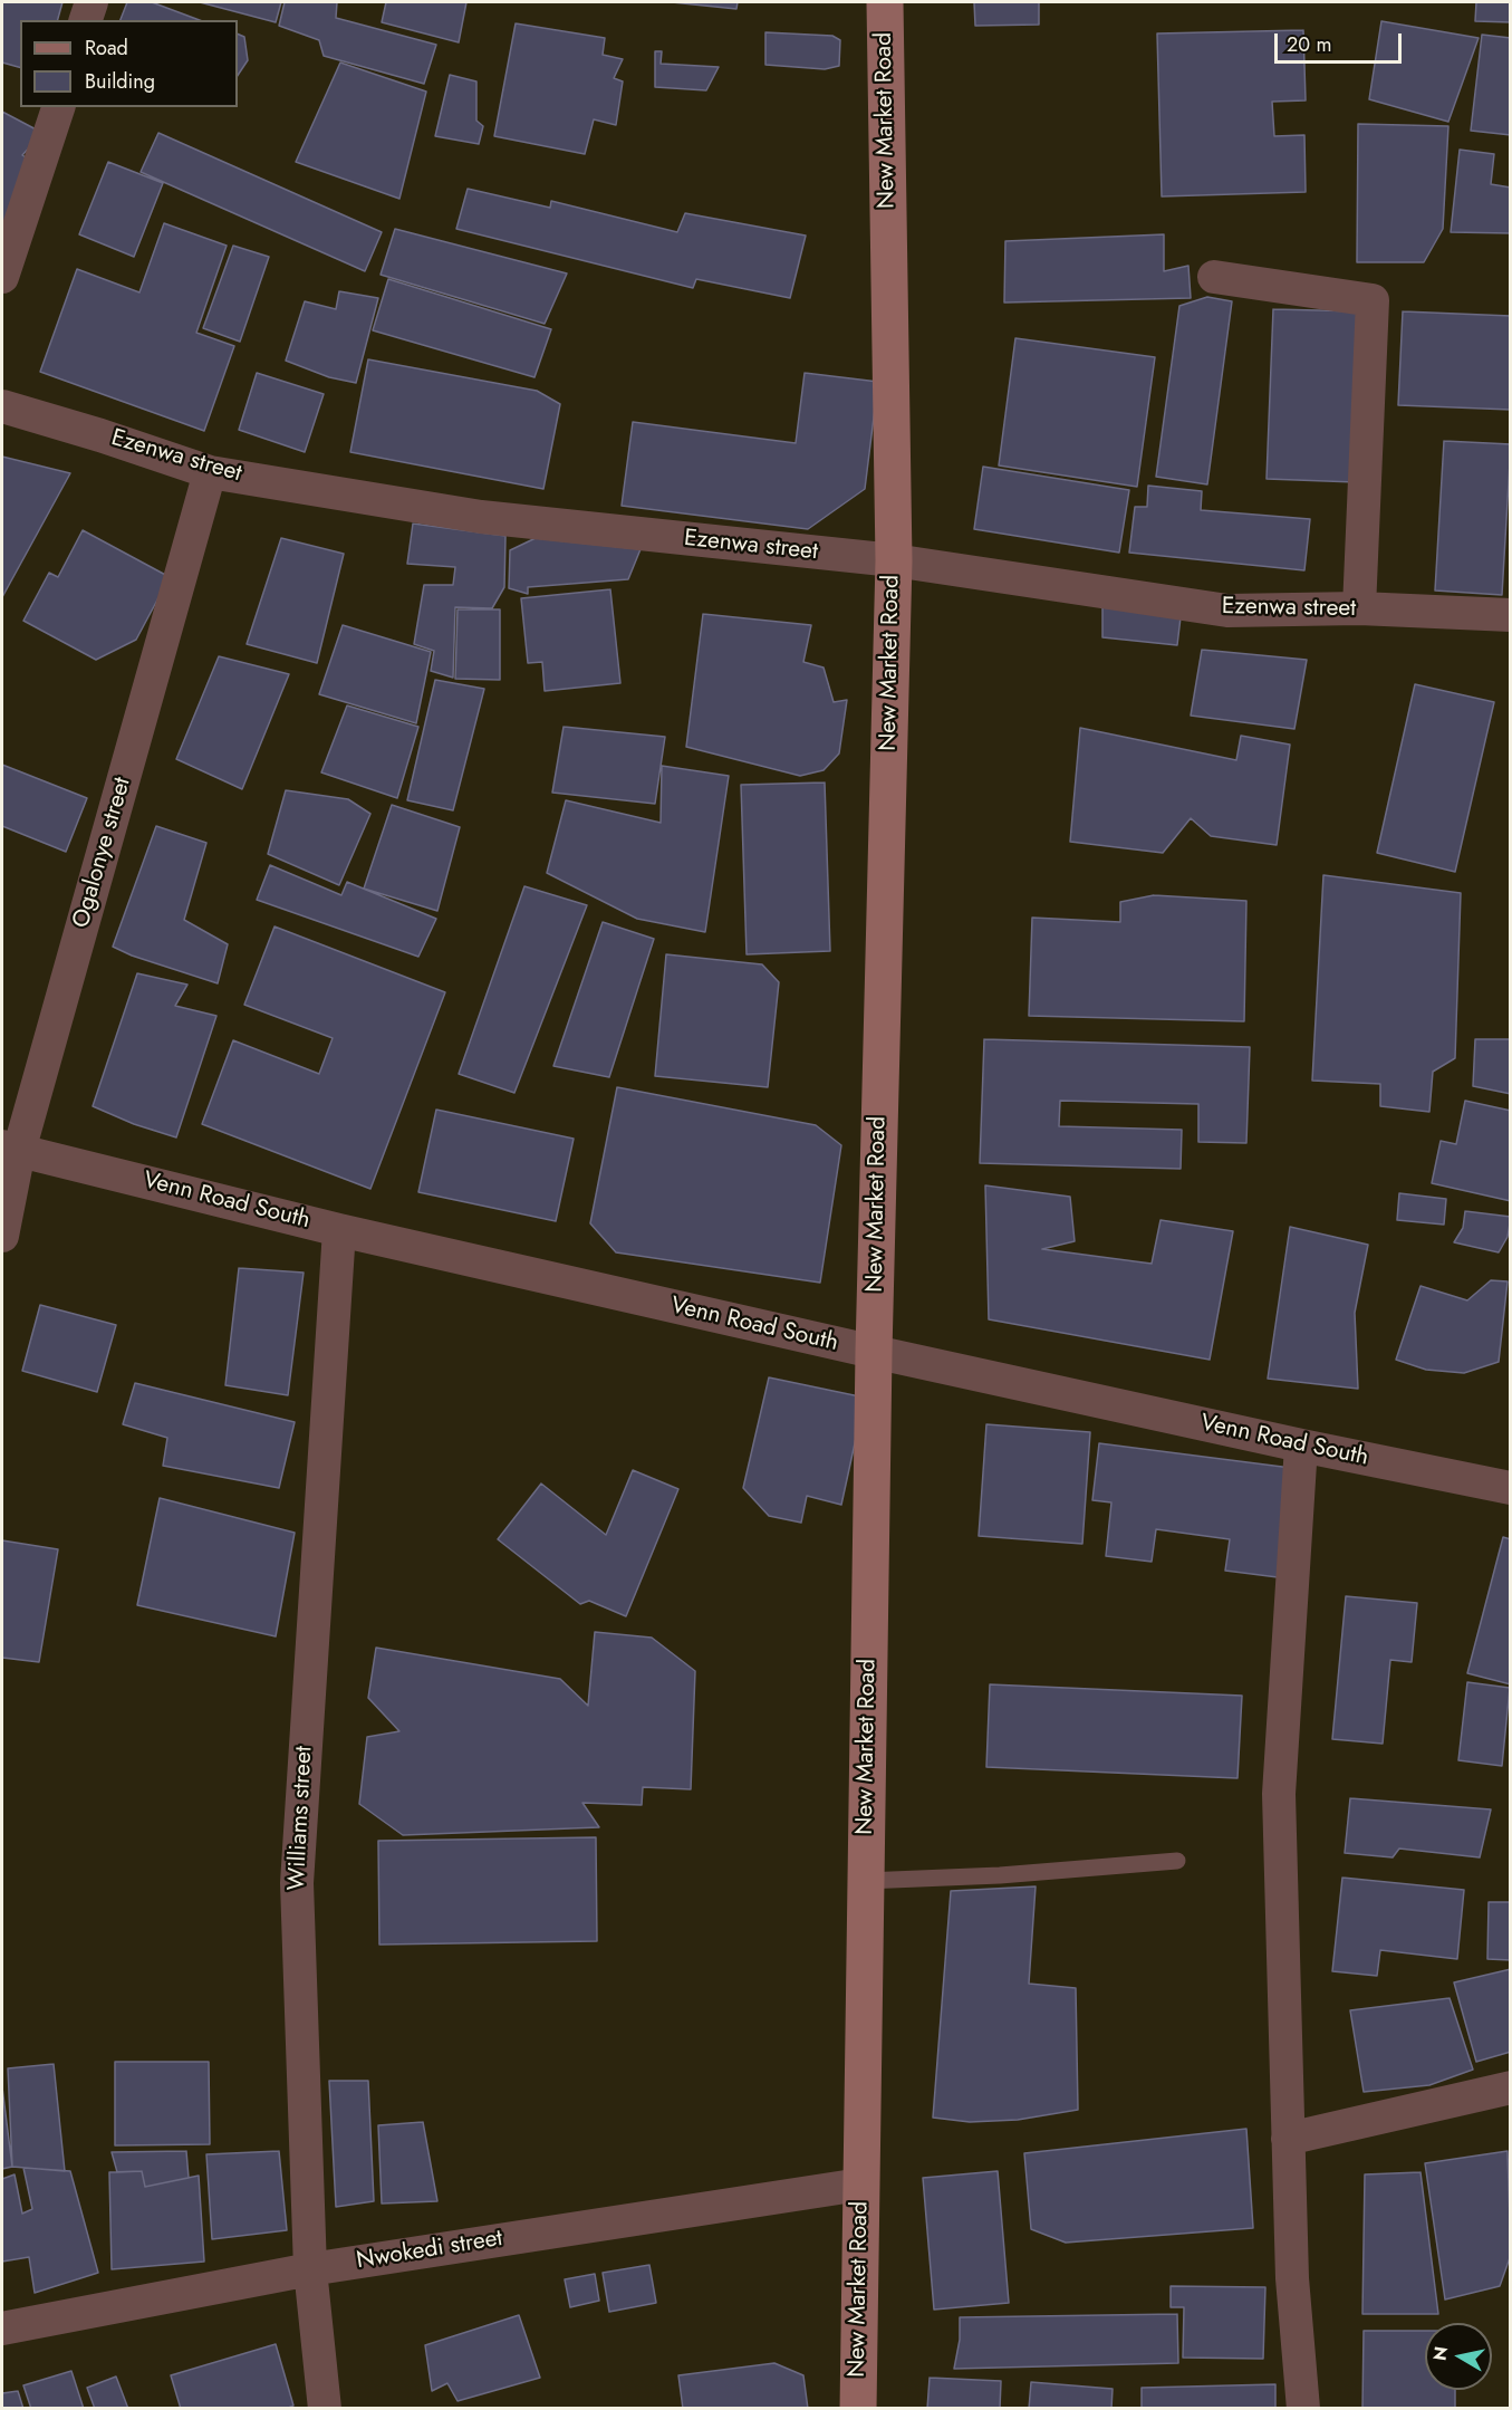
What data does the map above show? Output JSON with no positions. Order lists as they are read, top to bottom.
{
  "streets": {
    "street": [
      "New Market Road",
      "Ezenwa street",
      "Ogalonye street",
      "Venn Road South",
      "Williams street",
      "Nwokedi street"
    ]
  },
  "crossings": [
    ["New Market Road", "Ezenwa street"],
    ["New Market Road", "Venn Road South"],
    ["New Market Road", "Nwokedi street"],
    ["Ezenwa street", "Ogalonye street"],
    ["Ogalonye street", "Venn Road South"],
    ["Venn Road South", "Williams street"],
    ["Williams street", "Nwokedi street"]
  ],
  "legend": ["Road", "Building"],
  "scale_bar": "20 m",
  "north": "left"
}
